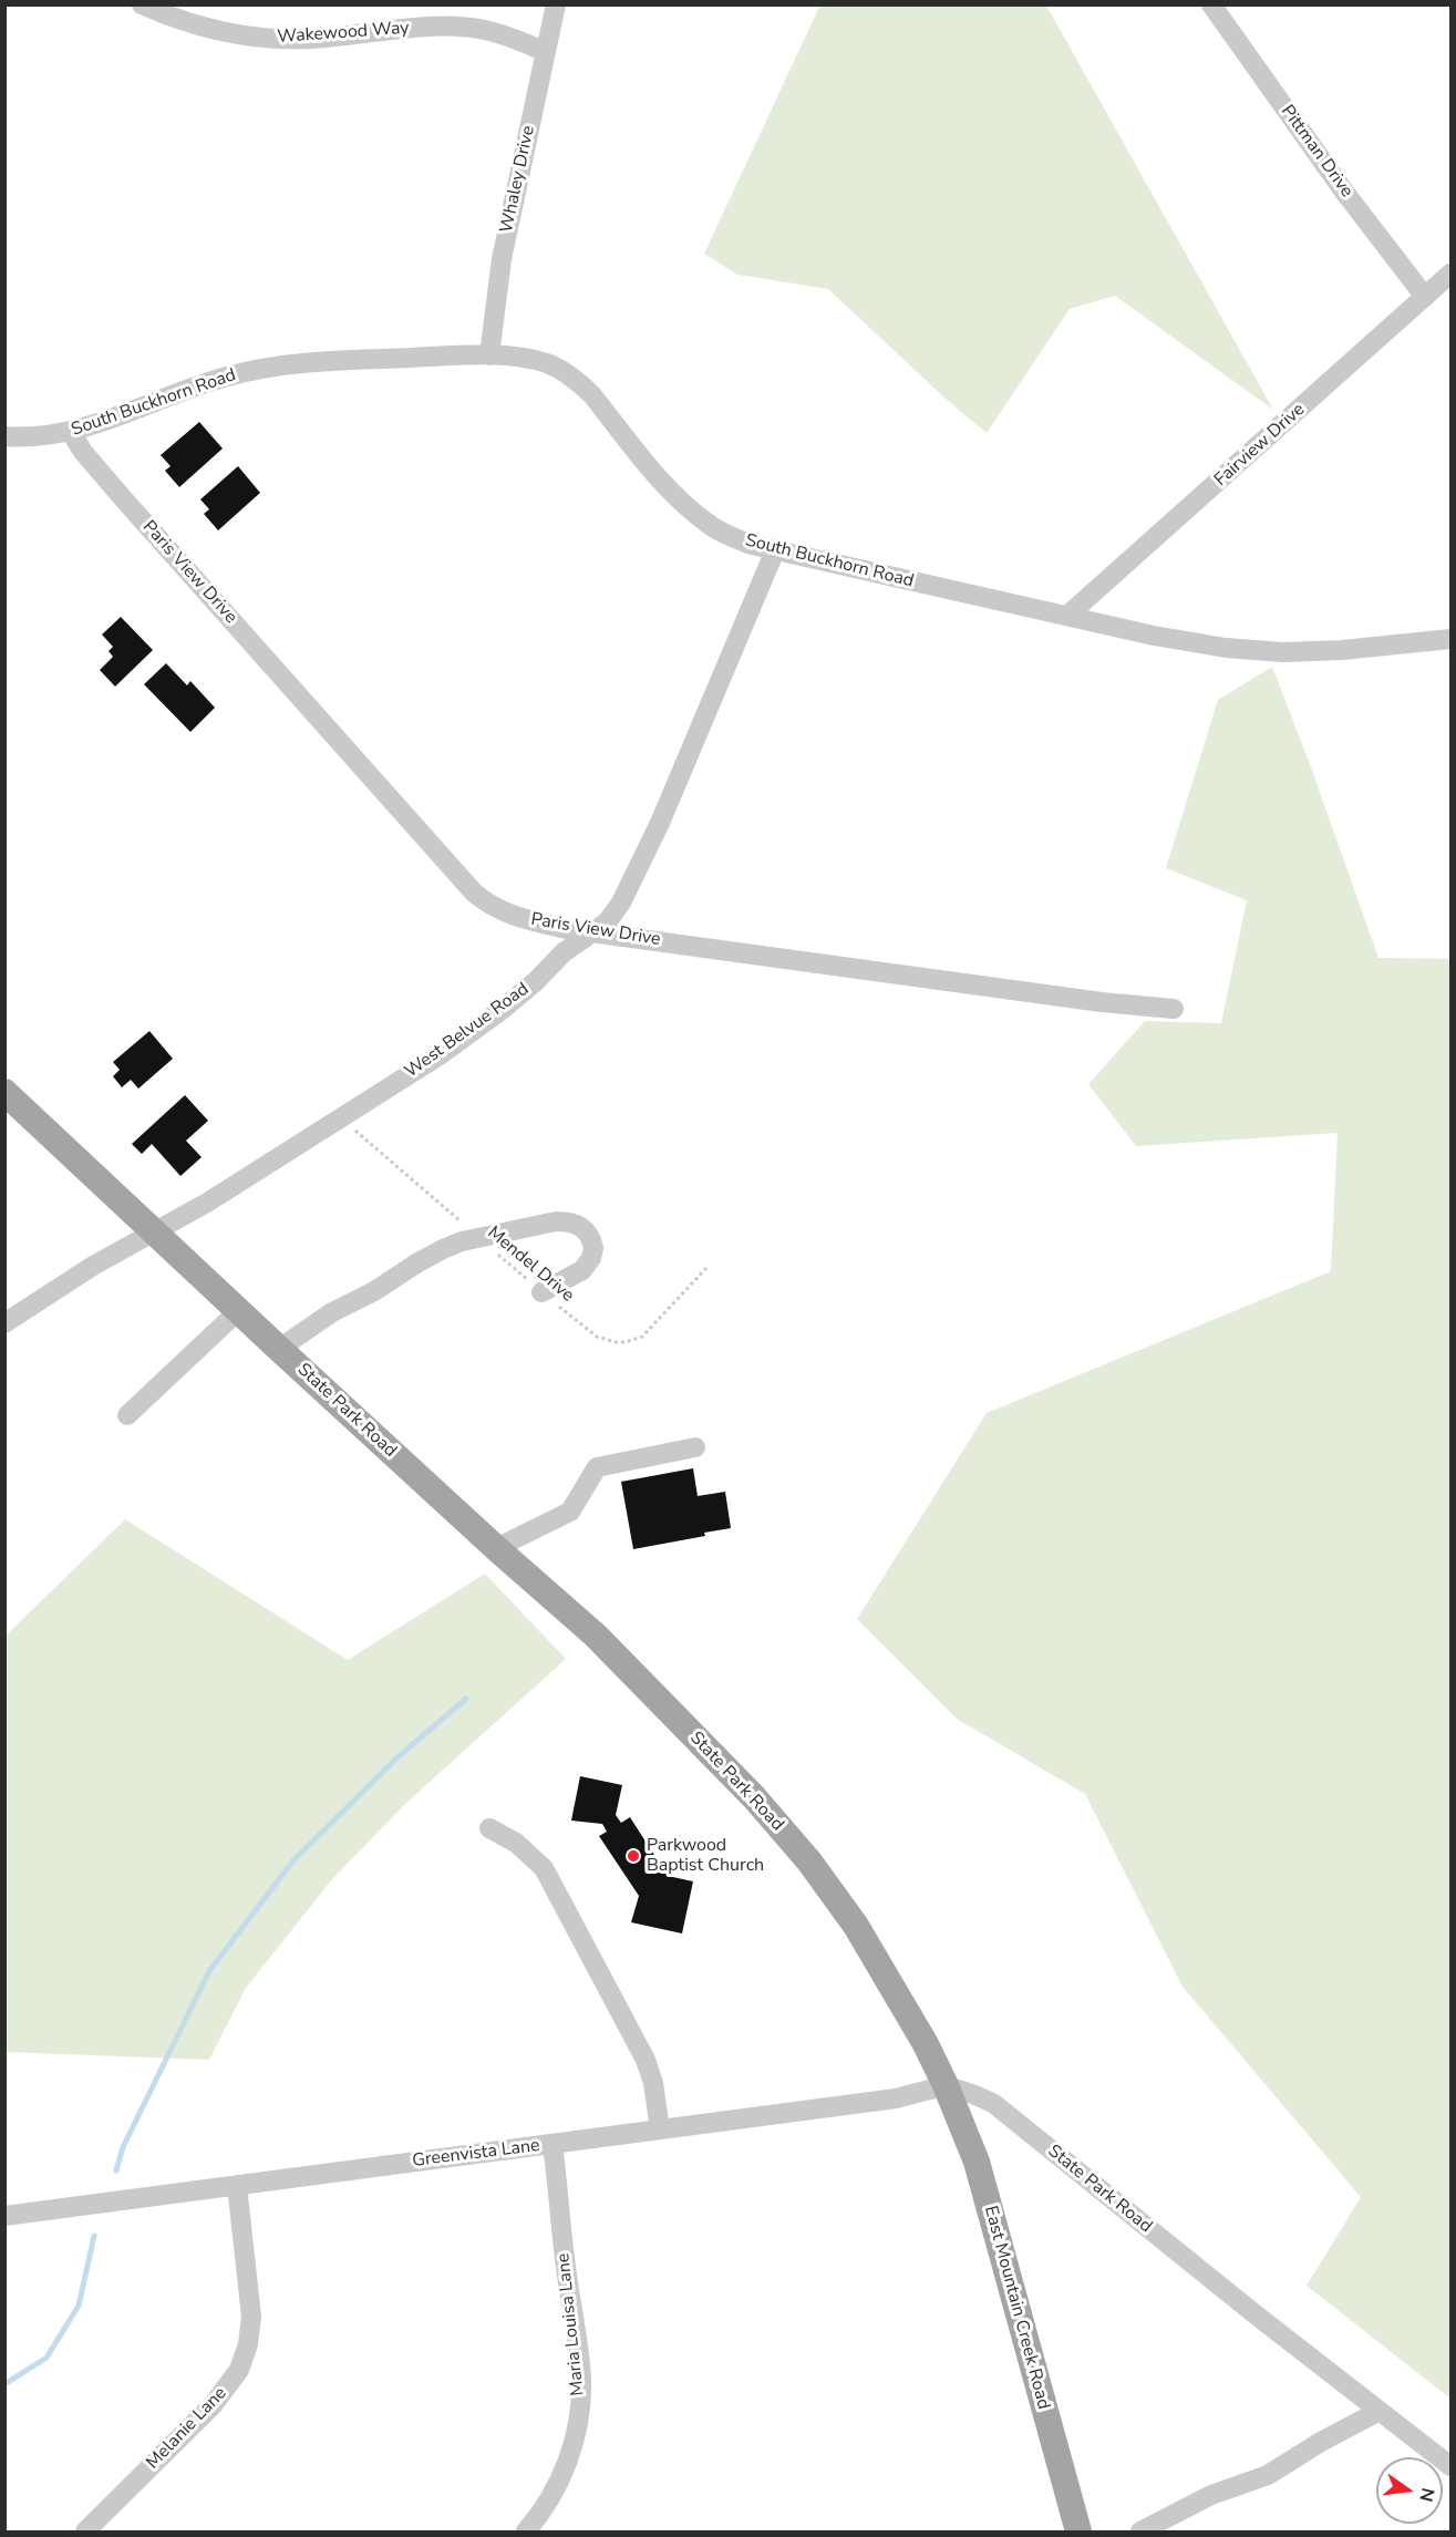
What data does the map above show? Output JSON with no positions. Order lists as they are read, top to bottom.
{
  "streets": {
    "main road": ["State Park Road", "East Mountain Creek Road"],
    "street": [
      "Wakewood Way",
      "Pittman Drive",
      "Whaley Drive",
      "South Buckhorn Road",
      "Fairview Drive",
      "Paris View Drive",
      "West Belvue Road",
      "Greenvista Lane",
      "Maria Louisa Lane",
      "Melanie Lane"
    ],
    "path": ["Mendel Drive"]
  },
  "crossings": [
    ["Wakewood Way", "Whaley Drive"],
    ["Pittman Drive", "Fairview Drive"],
    ["Whaley Drive", "South Buckhorn Road"],
    ["South Buckhorn Road", "Fairview Drive"],
    ["South Buckhorn Road", "Paris View Drive"],
    ["South Buckhorn Road", "West Belvue Road"],
    ["Paris View Drive", "West Belvue Road"],
    ["West Belvue Road", "Mendel Drive"],
    ["West Belvue Road", "State Park Road"],
    ["State Park Road", "Greenvista Lane"],
    ["State Park Road", "East Mountain Creek Road"],
    ["Greenvista Lane", "East Mountain Creek Road"],
    ["Greenvista Lane", "Maria Louisa Lane"],
    ["Greenvista Lane", "Melanie Lane"]
  ],
  "places": ["Parkwood Baptist Church"],
  "north": "right"
}
